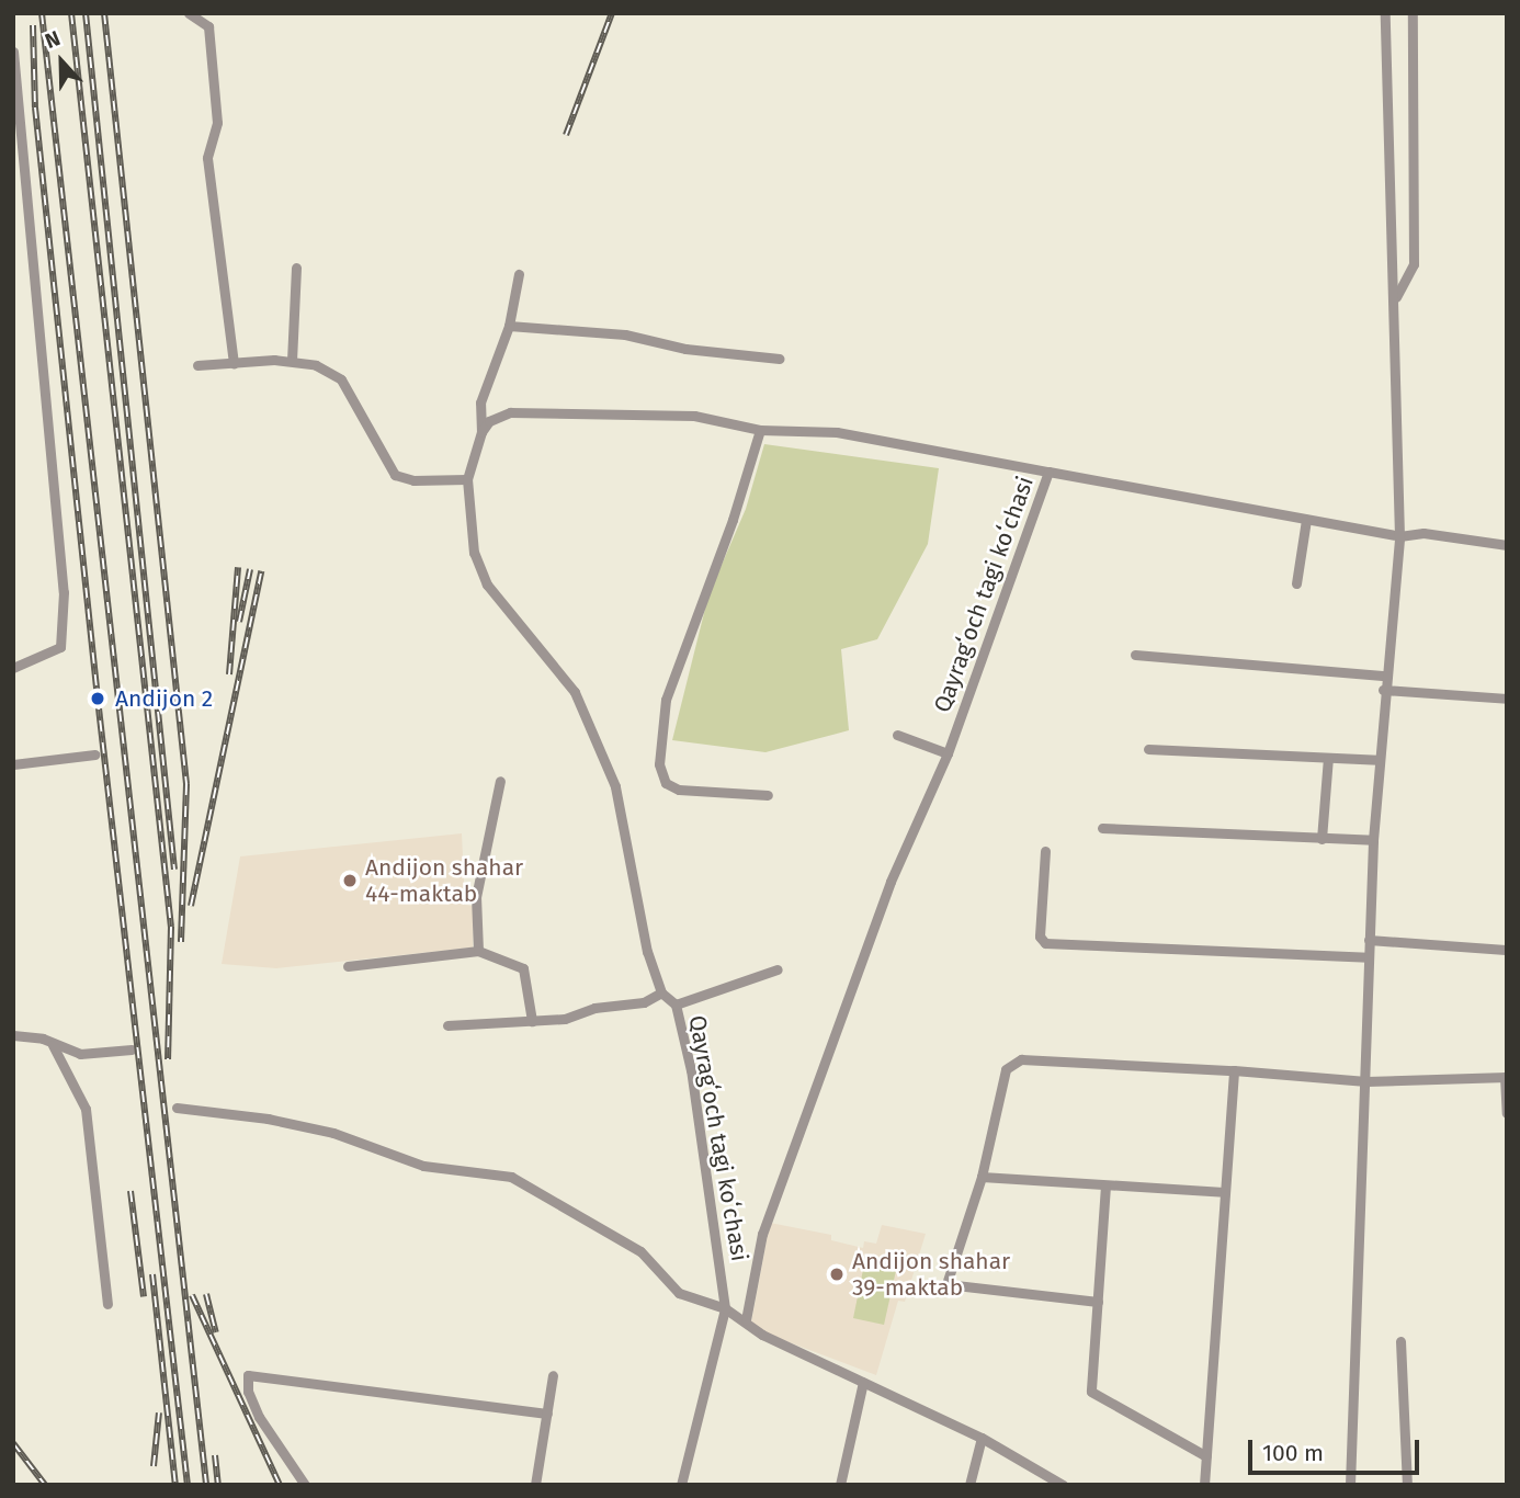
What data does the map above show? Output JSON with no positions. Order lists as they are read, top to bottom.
{
  "streets": {
    "street": ["Qayragʻoch tagi koʻchasi"]
  },
  "places": ["Andijon 2", "Andijon shahar 44-maktab", "Andijon shahar 39-maktab"],
  "scale_bar": "100 m",
  "north": "top"
}
